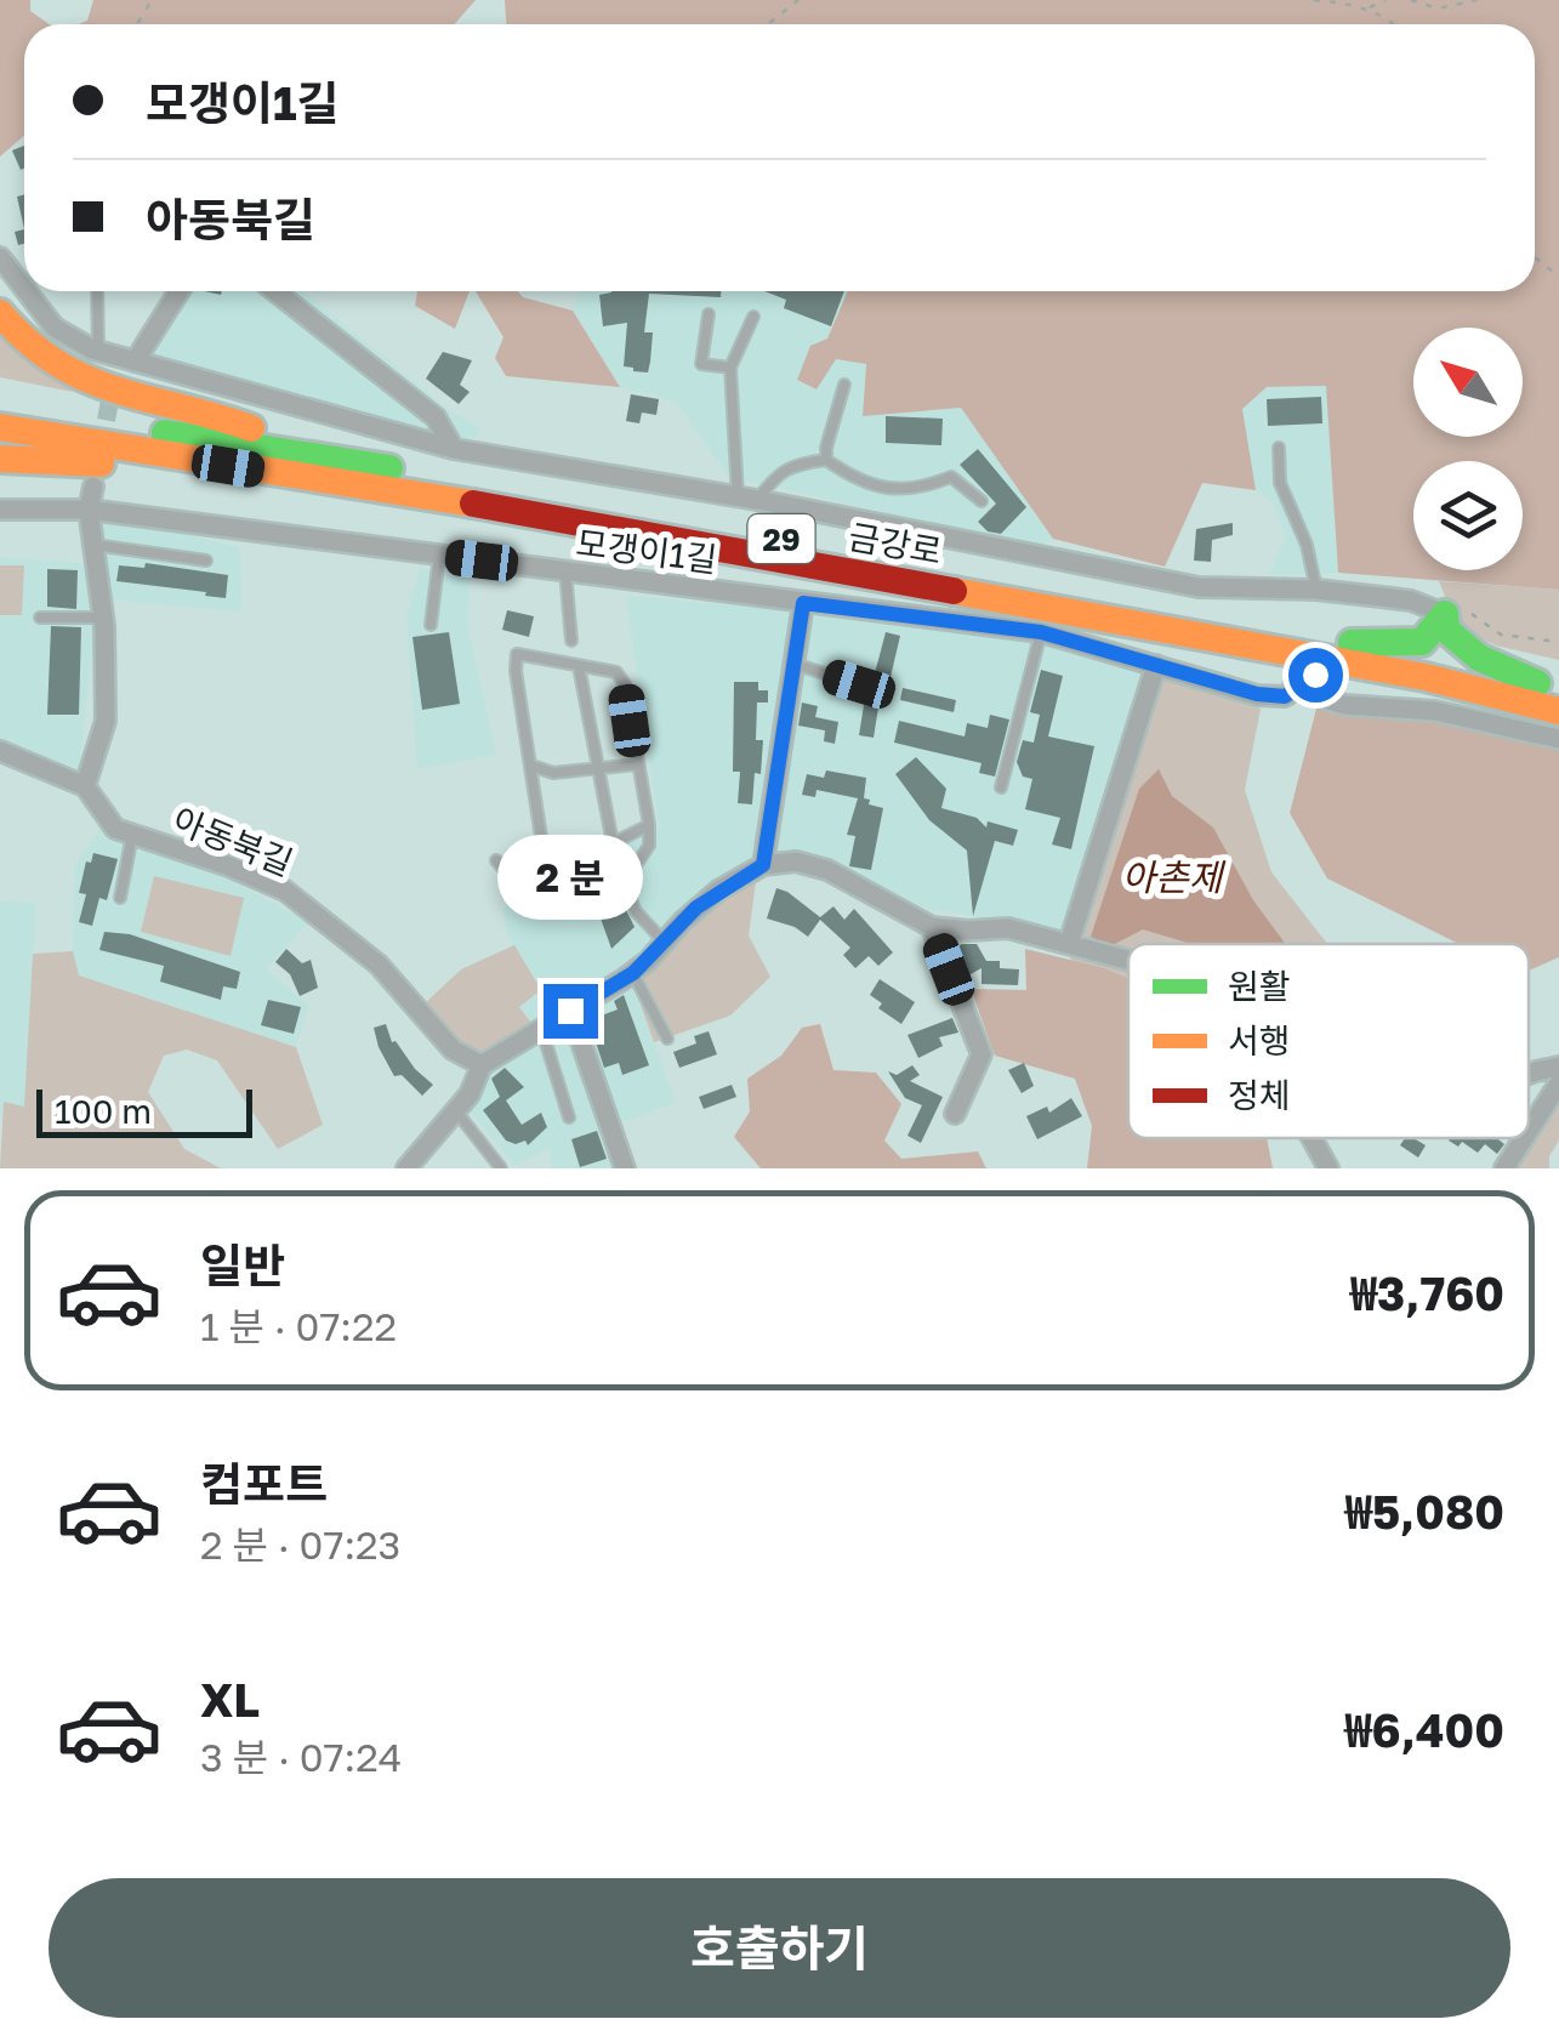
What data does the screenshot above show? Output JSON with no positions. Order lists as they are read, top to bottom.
{
  "streets": {
    "highway": ["29", "금강로"],
    "street": ["모갱이1길", "아동북길"]
  },
  "water": ["아촌제"],
  "legend": ["원활", "서행", "정체"],
  "scale_bar": "100 m",
  "north": "top left",
  "page": {
    "banner": ["모갱이1길", "아동북길"],
    "bubble": "2 분",
    "scale": "100 m",
    "list": [
      {
        "name": "일반",
        "note": "1 분 · 07:22",
        "value": "₩3,760"
      },
      {
        "name": "컴포트",
        "note": "2 분 · 07:23",
        "value": "₩5,080"
      },
      {
        "name": "XL",
        "note": "3 분 · 07:24",
        "value": "₩6,400"
      }
    ],
    "buttons": "호출하기"
  }
}
